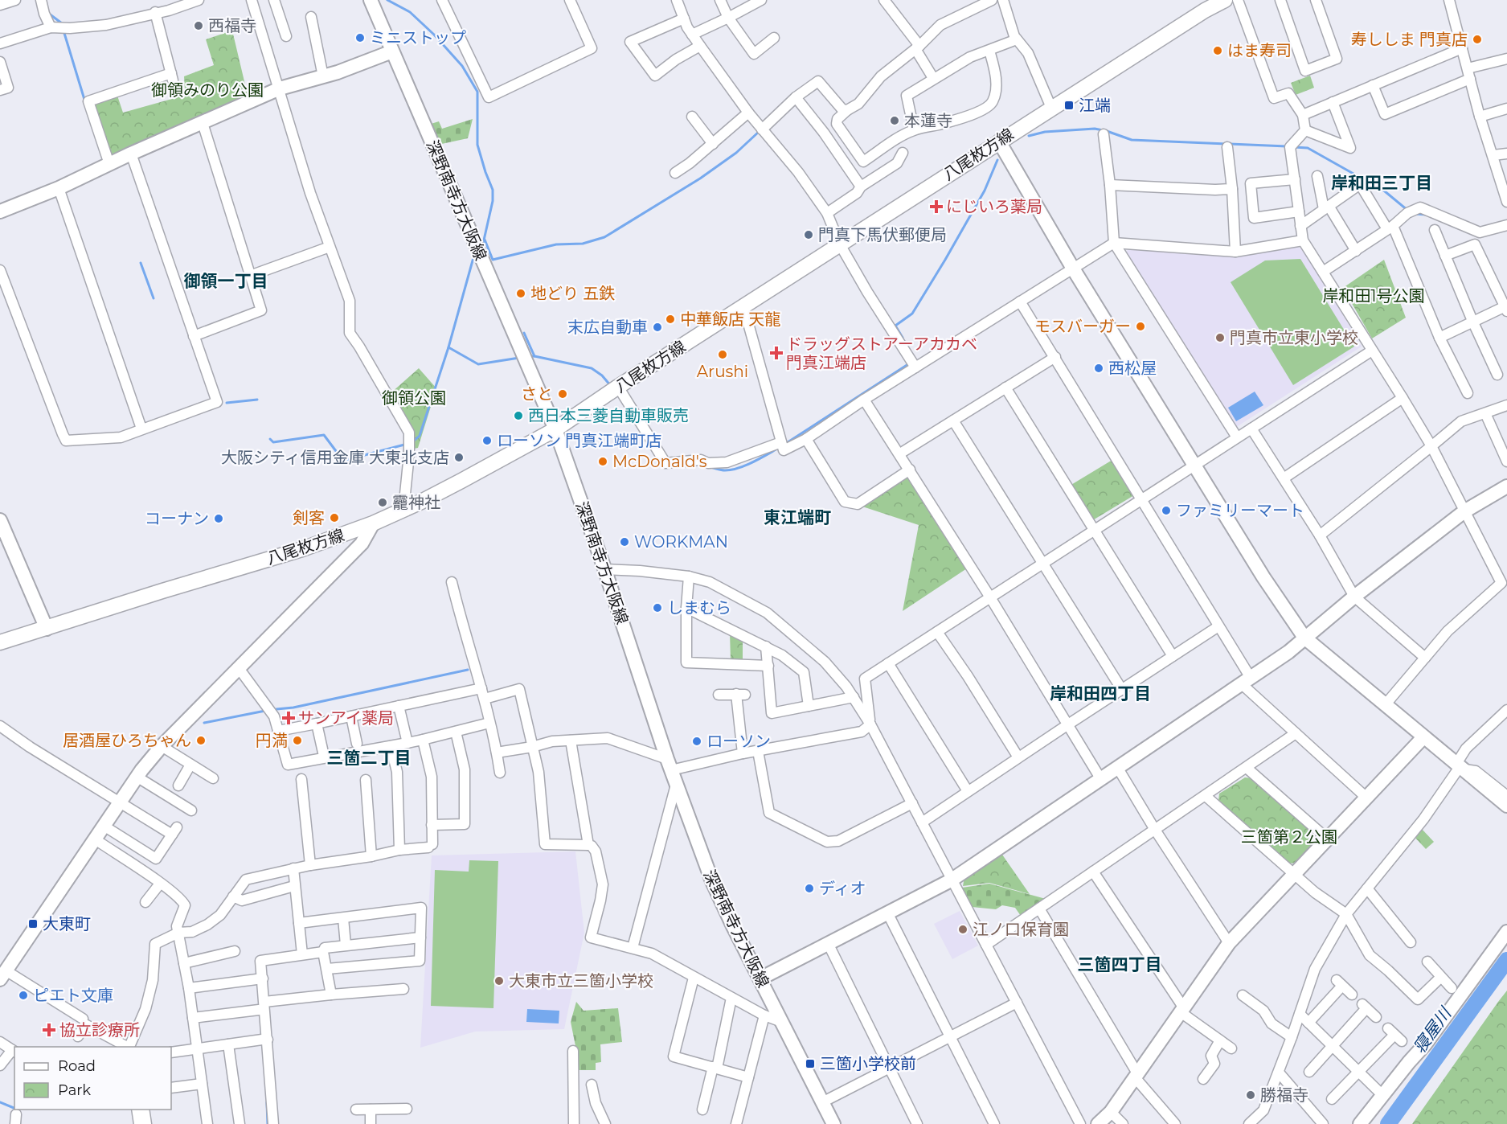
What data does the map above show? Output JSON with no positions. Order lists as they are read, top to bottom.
{
  "streets": {
    "main road": ["八尾枚方線"],
    "street": ["深野南寺方大阪線"]
  },
  "crossings": [
    ["八尾枚方線", "深野南寺方大阪線"]
  ],
  "districts": [
    "岸和田三丁目",
    "御領一丁目",
    "東江端町",
    "岸和田四丁目",
    "三箇二丁目",
    "三箇四丁目"
  ],
  "water": ["寝屋川"],
  "parks": [
    "御領みのり公園",
    "岸和田1号公園",
    "御領公園",
    "三箇第２公園"
  ],
  "places": {
    "other": [
      "西福寺",
      "ミニストップ",
      "寿ししま 門真店",
      "はま寿司",
      "本蓮寺",
      "門真下馬伏郵便局",
      "地どり 五鉄",
      "中華飯店 天龍",
      "モスバーガー",
      "末広自動車",
      "門真市立東小学校",
      "Arushi",
      "西松屋",
      "さと",
      "西日本三菱自動車販売",
      "ローソン 門真江端町店",
      "大阪シティ信用金庫 大東北支店",
      "McDonald's",
      "龗神社",
      "ファミリーマート",
      "剣客",
      "コーナン",
      "WORKMAN",
      "しまむら",
      "居酒屋ひろちゃん",
      "円満",
      "ローソン",
      "ディオ",
      "江ノ口保育園",
      "大東市立三箇小学校",
      "ピエト文庫",
      "勝福寺"
    ],
    "transit": ["江端", "大東町", "三箇小学校前"],
    "health": [
      "にじいろ薬局",
      "ドラッグストアーアカカベ 門真江端店",
      "サンアイ薬局",
      "協立診療所"
    ]
  },
  "legend": ["Road", "Park"]
}
